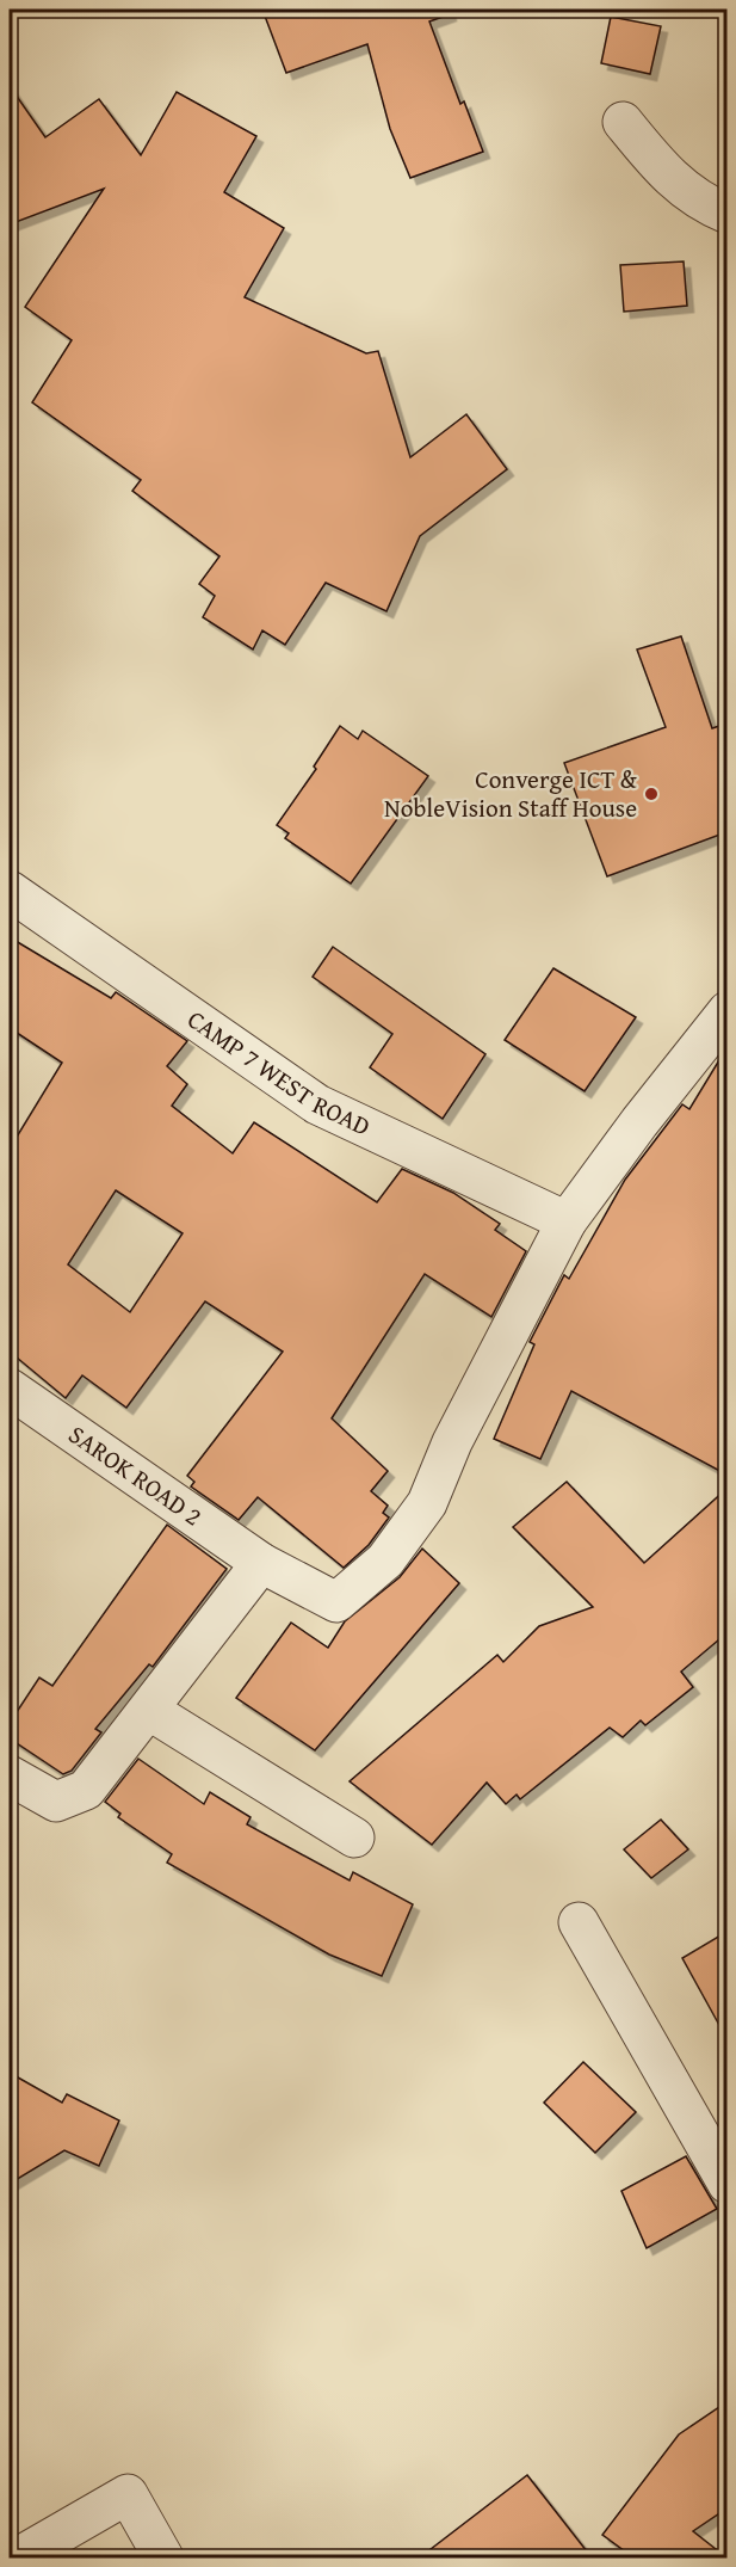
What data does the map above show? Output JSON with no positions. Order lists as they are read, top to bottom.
{
  "streets": {
    "street": ["CAMP 7 WEST ROAD", "SAROK ROAD 2"]
  },
  "places": ["Converge ICT & NobleVision Staff House"]
}
